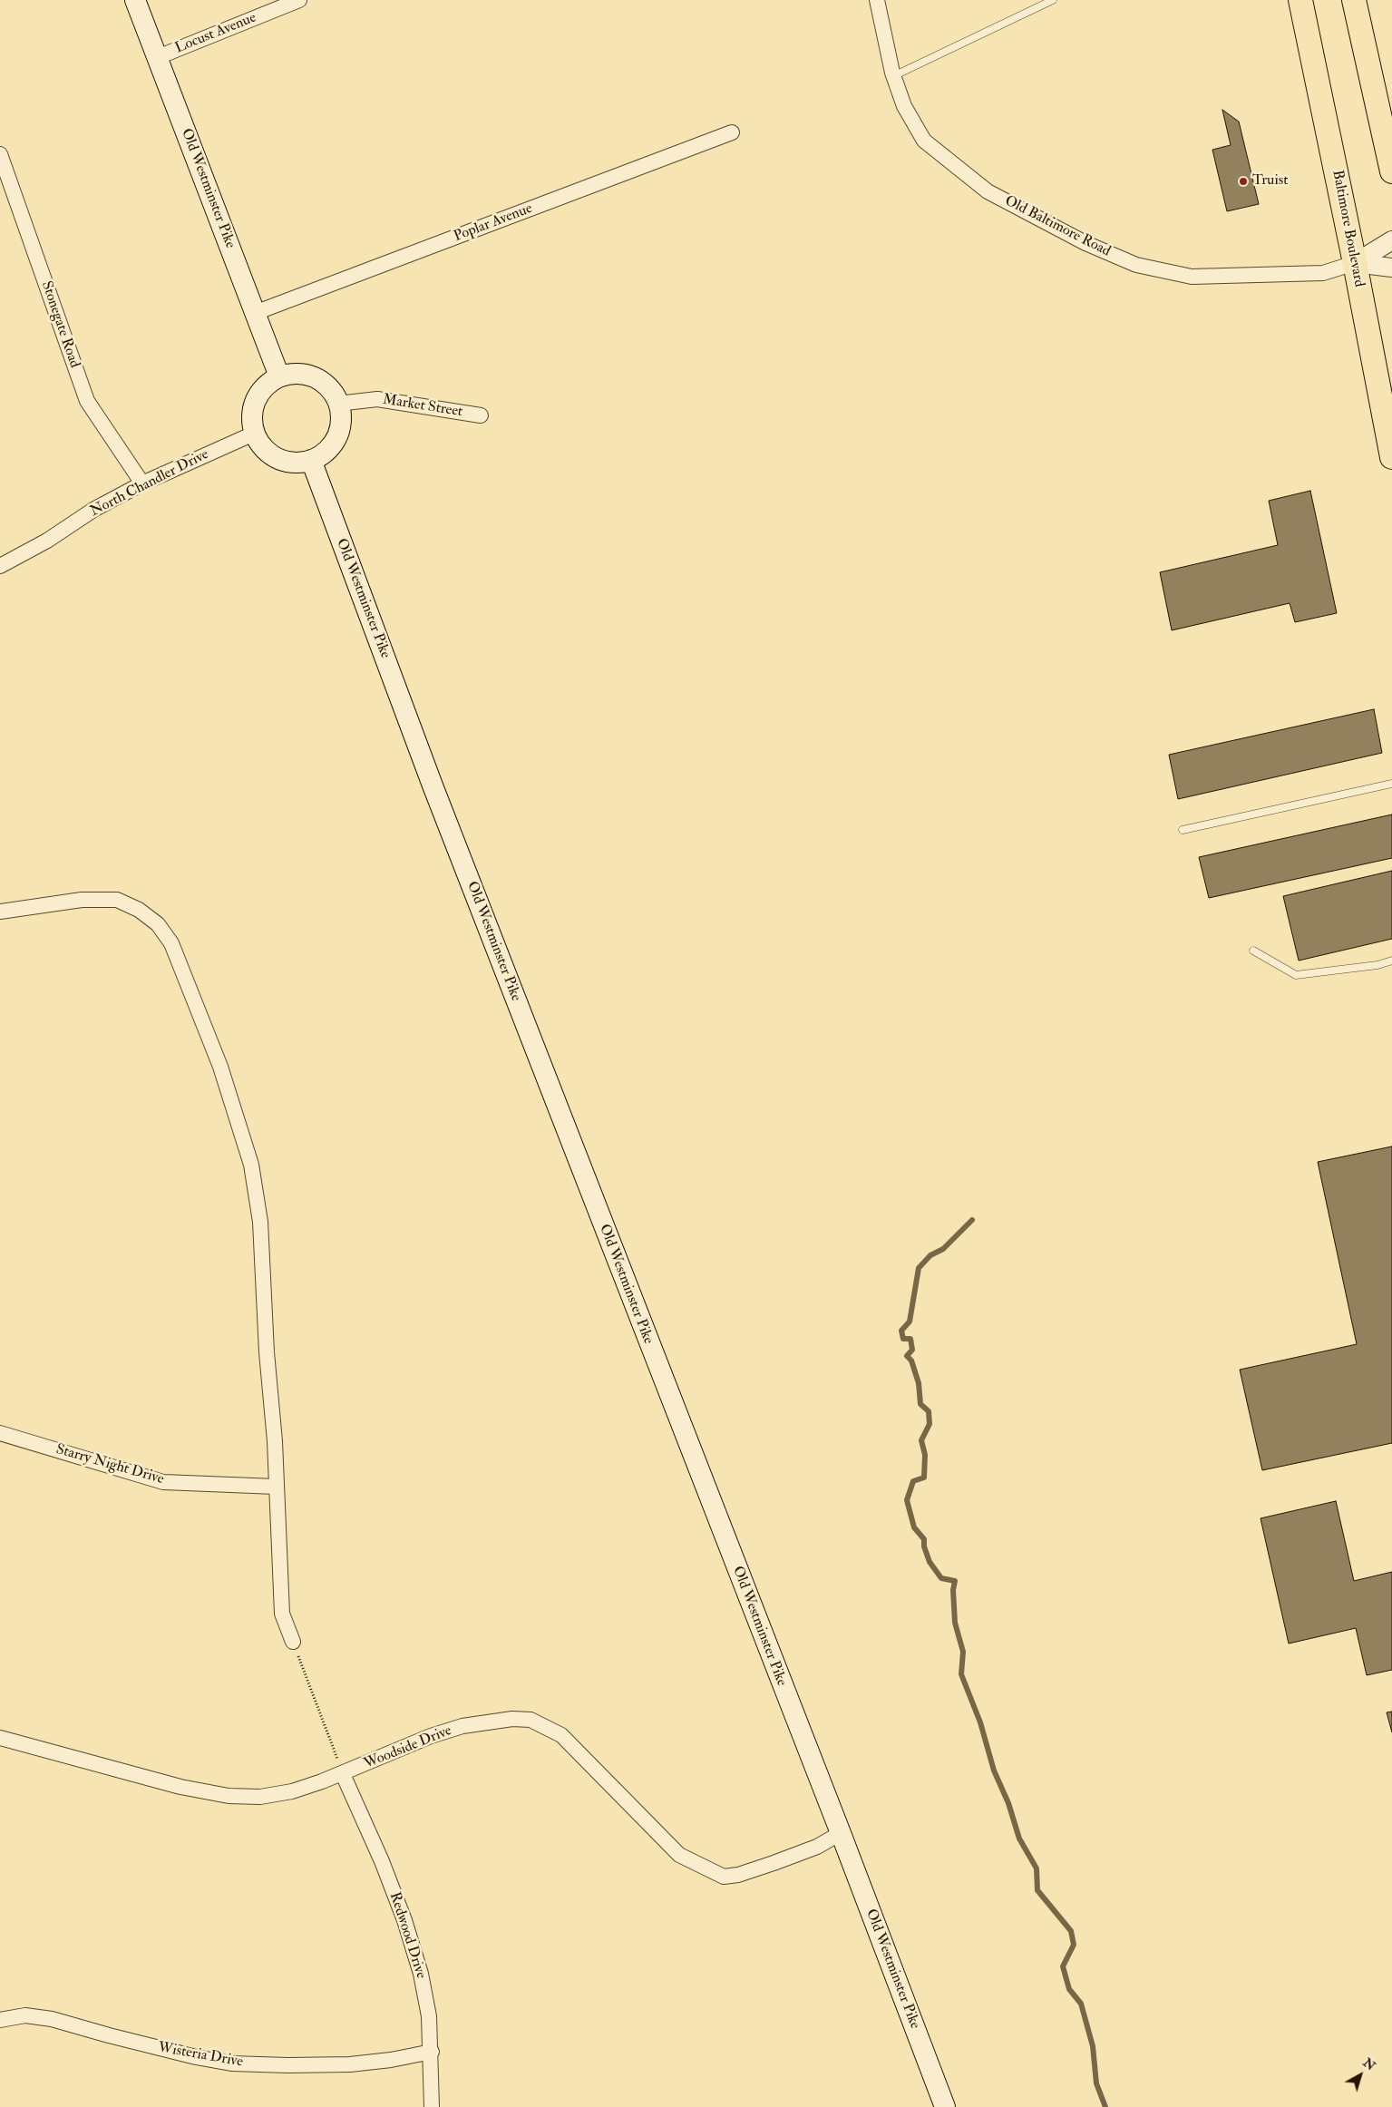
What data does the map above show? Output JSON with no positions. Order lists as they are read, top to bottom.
{
  "streets": {
    "highway": ["Baltimore Boulevard"],
    "main road": ["Old Westminster Pike"],
    "street": [
      "Locust Avenue",
      "Poplar Avenue",
      "Old Baltimore Road",
      "Stonegate Road",
      "Market Street",
      "North Chandler Drive",
      "Starry Night Drive",
      "Woodside Drive",
      "Redwood Drive",
      "Wisteria Drive"
    ]
  },
  "crossings": [
    ["Locust Avenue", "Old Westminster Pike"],
    ["Old Westminster Pike", "Poplar Avenue"],
    ["Old Westminster Pike", "Market Street"],
    ["Old Westminster Pike", "North Chandler Drive"],
    ["Old Westminster Pike", "Woodside Drive"],
    ["Old Baltimore Road", "Baltimore Boulevard"],
    ["Stonegate Road", "North Chandler Drive"],
    ["Market Street", "North Chandler Drive"],
    ["Woodside Drive", "Redwood Drive"],
    ["Redwood Drive", "Wisteria Drive"]
  ],
  "places": ["Truist"],
  "north": "top right"
}
